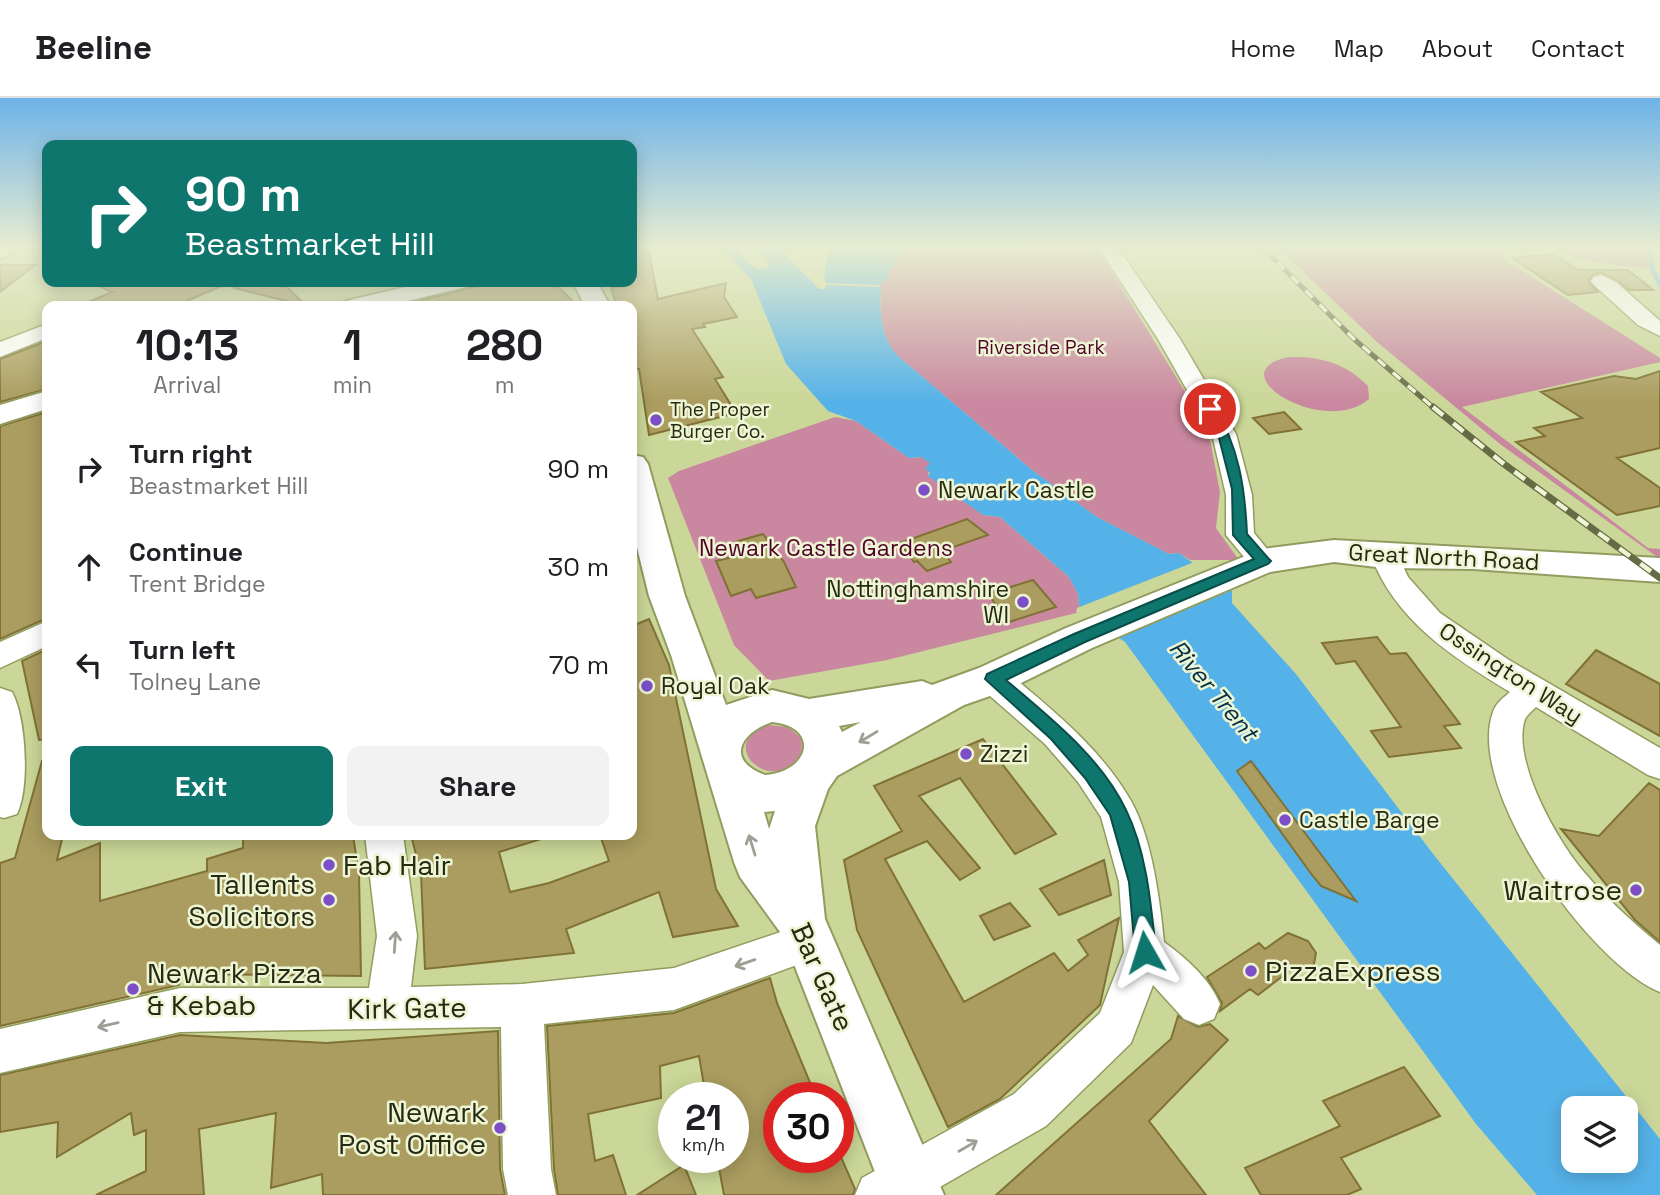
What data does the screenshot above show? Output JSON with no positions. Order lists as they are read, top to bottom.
{
  "streets": {
    "main road": ["Great North Road", "Bar Gate"],
    "street": ["Ossington Way", "Kirk Gate"]
  },
  "crossings": [
    ["Great North Road", "Ossington Way"],
    ["Bar Gate", "Kirk Gate"]
  ],
  "one_way": ["Kirk Gate"],
  "water": ["River Trent"],
  "parks": ["Riverside Park", "Newark Castle Gardens"],
  "places": [
    "The Proper Burger Co.",
    "Newark Castle",
    "Nottinghamshire WI",
    "Royal Oak",
    "Zizzi",
    "Castle Barge",
    "Fab Hair",
    "Waitrose",
    "Tallents Solicitors",
    "PizzaExpress",
    "Newark Pizza & Kebab",
    "Newark Post Office"
  ],
  "page": {
    "header": "Beeline",
    "nav": [
      "Home",
      "Map",
      "About",
      "Contact"
    ],
    "turn": ["90 m", "Beastmarket Hill"],
    "eta": [
      "10:13",
      "Arrival",
      "1",
      "min",
      "280",
      "m"
    ],
    "list": [
      {
        "name": "Turn right",
        "note": "Beastmarket Hill",
        "value": "90 m"
      },
      {
        "name": "Continue",
        "note": "Trent Bridge",
        "value": "30 m"
      },
      {
        "name": "Turn left",
        "note": "Tolney Lane",
        "value": "70 m"
      }
    ],
    "buttons": ["Exit", "Share"],
    "speed": "21 km/h",
    "limit": "30"
  }
}
